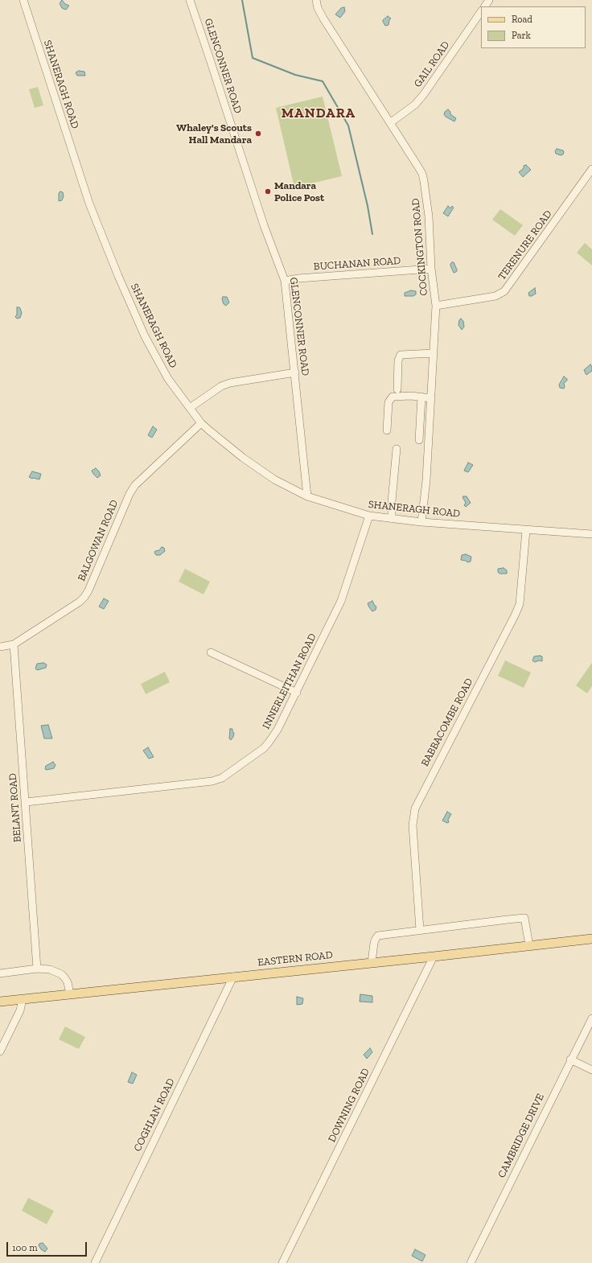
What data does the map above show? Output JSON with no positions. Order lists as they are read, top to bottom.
{
  "streets": {
    "main road": ["EASTERN ROAD"],
    "street": [
      "GAIL ROAD",
      "GLENCONNER ROAD",
      "SHANERAGH ROAD",
      "TERENURE ROAD",
      "COCKINGTON ROAD",
      "BUCHANAN ROAD",
      "BALGOWAN ROAD",
      "INNERLEITHAN ROAD",
      "BABBACOMBE ROAD",
      "BELANT ROAD",
      "DOWNING ROAD",
      "COGHLAN ROAD",
      "CAMBRIDGE DRIVE"
    ]
  },
  "crossings": [
    ["GAIL ROAD", "COCKINGTON ROAD"],
    ["GLENCONNER ROAD", "SHANERAGH ROAD"],
    ["GLENCONNER ROAD", "BUCHANAN ROAD"],
    ["SHANERAGH ROAD", "COCKINGTON ROAD"],
    ["SHANERAGH ROAD", "BALGOWAN ROAD"],
    ["SHANERAGH ROAD", "INNERLEITHAN ROAD"],
    ["SHANERAGH ROAD", "BABBACOMBE ROAD"],
    ["TERENURE ROAD", "COCKINGTON ROAD"],
    ["COCKINGTON ROAD", "BUCHANAN ROAD"],
    ["BALGOWAN ROAD", "BELANT ROAD"],
    ["INNERLEITHAN ROAD", "BELANT ROAD"],
    ["EASTERN ROAD", "DOWNING ROAD"],
    ["EASTERN ROAD", "COGHLAN ROAD"]
  ],
  "districts": ["MANDARA"],
  "places": ["Whaley's Scouts Hall Mandara", "Mandara Police Post"],
  "legend": ["Road", "Park"],
  "scale_bar": "100 m"
}
